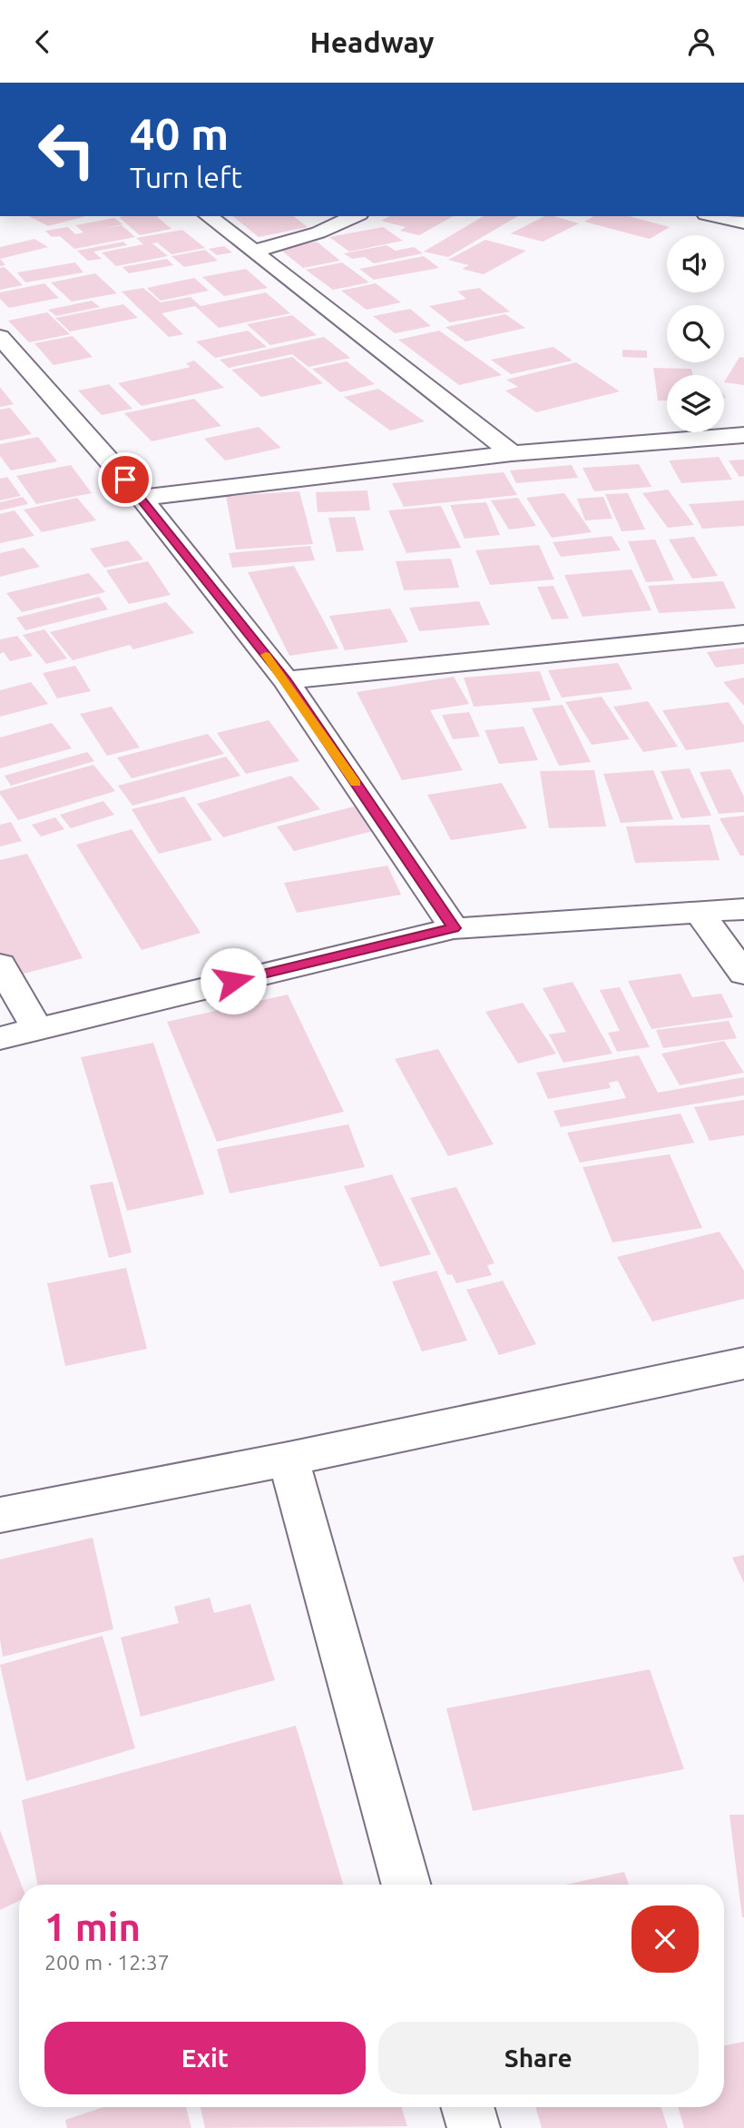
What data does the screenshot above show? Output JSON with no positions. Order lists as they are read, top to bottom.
{
  "page": {
    "header": "Headway",
    "turn": ["40 m", "Turn left"],
    "heading": ["1 min", "200 m · 12:37"],
    "buttons": ["Exit", "Share"]
  }
}
